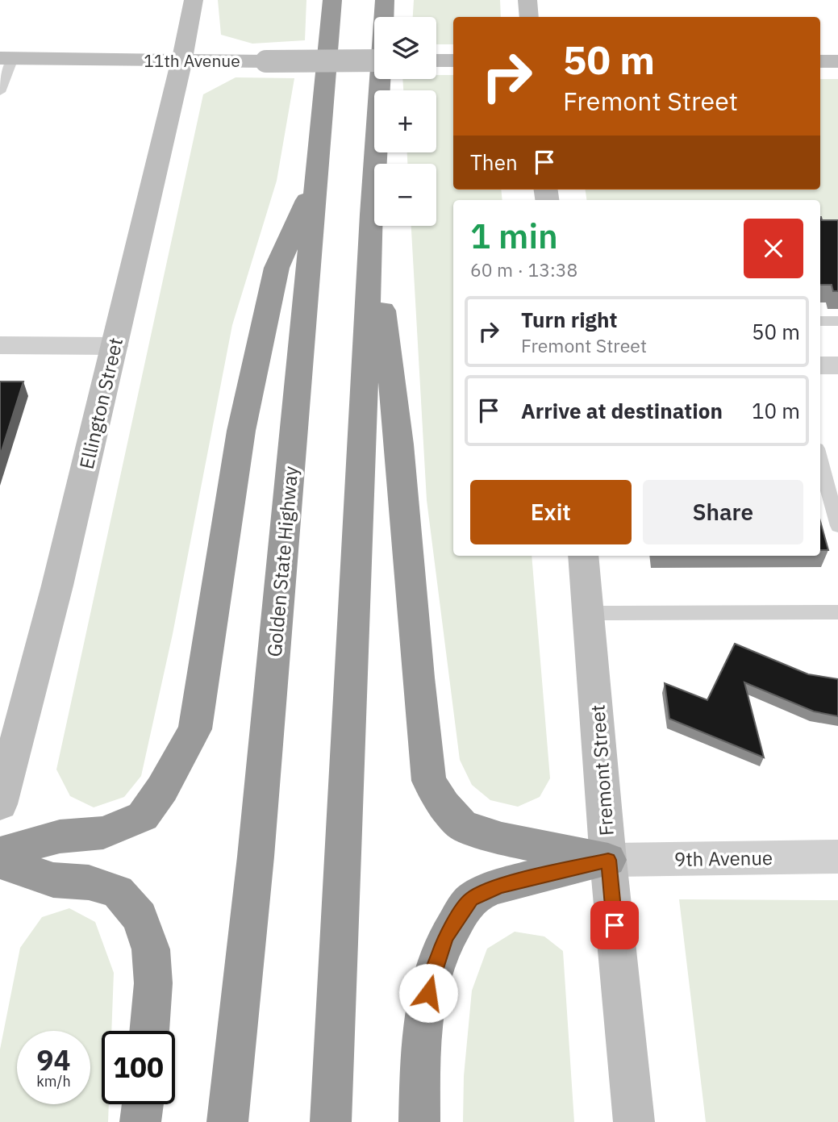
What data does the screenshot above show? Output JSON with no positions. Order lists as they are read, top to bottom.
{
  "streets": {
    "highway": ["Golden State Highway"],
    "street": [
      "11th Avenue",
      "Ellington Street",
      "Fremont Street",
      "9th Avenue"
    ]
  },
  "crossings": [
    ["11th Avenue", "Ellington Street"],
    ["Fremont Street", "9th Avenue"]
  ],
  "page": {
    "map_buttons": ["+", "−"],
    "turn": ["50 m", "Fremont Street"],
    "then": "Then",
    "heading": ["1 min", "60 m · 13:38"],
    "list": [
      {
        "name": "Turn right",
        "note": "Fremont Street",
        "value": "50 m"
      },
      {
        "name": "Arrive at destination",
        "value": "10 m"
      }
    ],
    "buttons": ["Exit", "Share"],
    "speed": "94 km/h",
    "limit": "100"
  }
}
